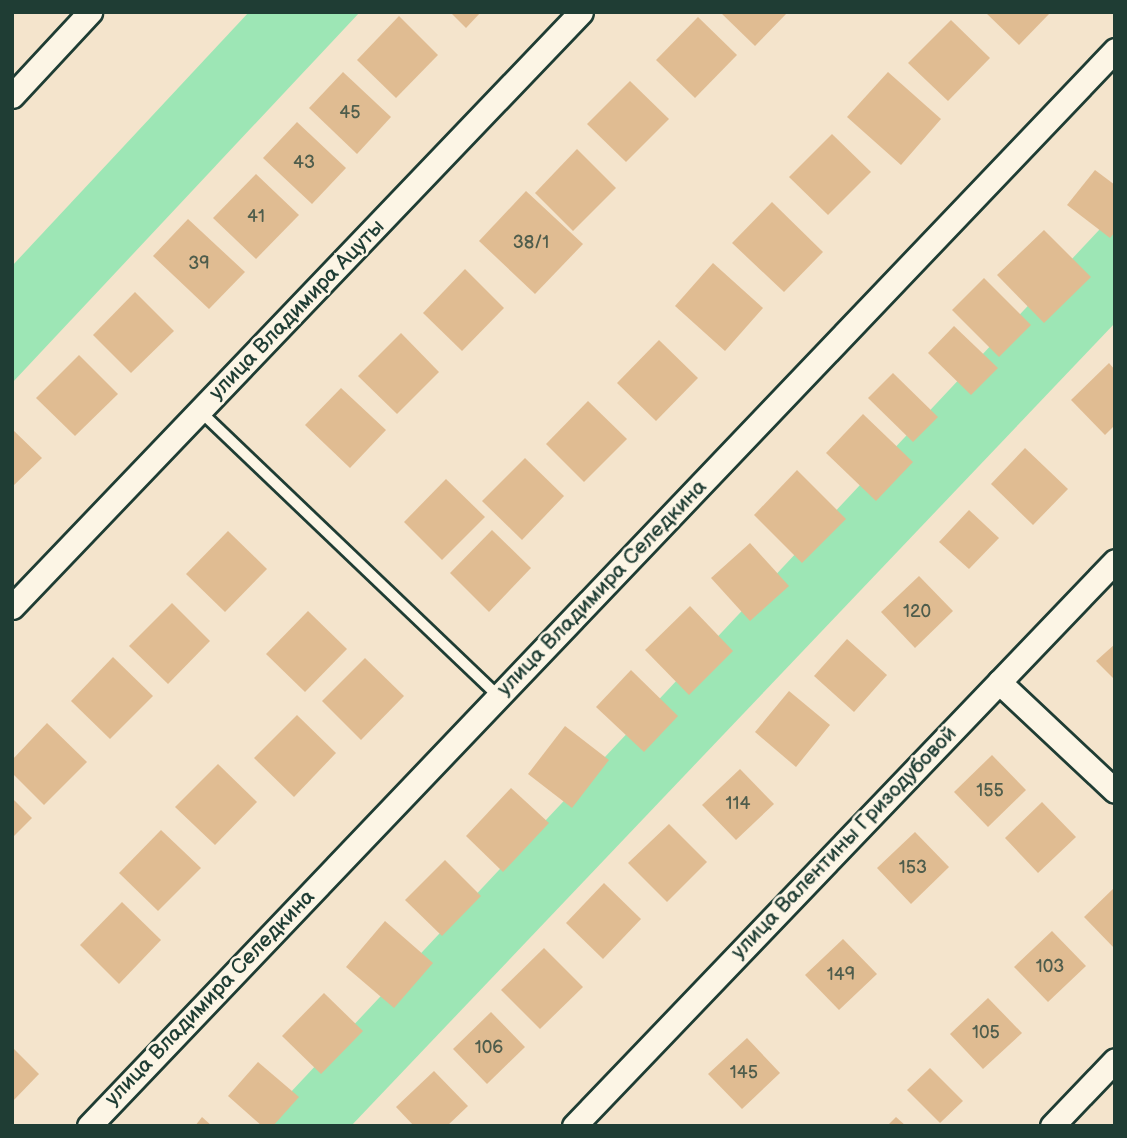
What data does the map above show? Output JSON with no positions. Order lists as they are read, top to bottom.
{
  "streets": {
    "street": ["улица Владимира Ацуты", "улица Владимира Селедкина", "улица Валентины Гризодубовой"]
  },
  "house_numbers": [
    "45",
    "43",
    "41",
    "38/1",
    "39",
    "120",
    "155",
    "114",
    "153",
    "103",
    "149",
    "105",
    "106",
    "145"
  ]
}
